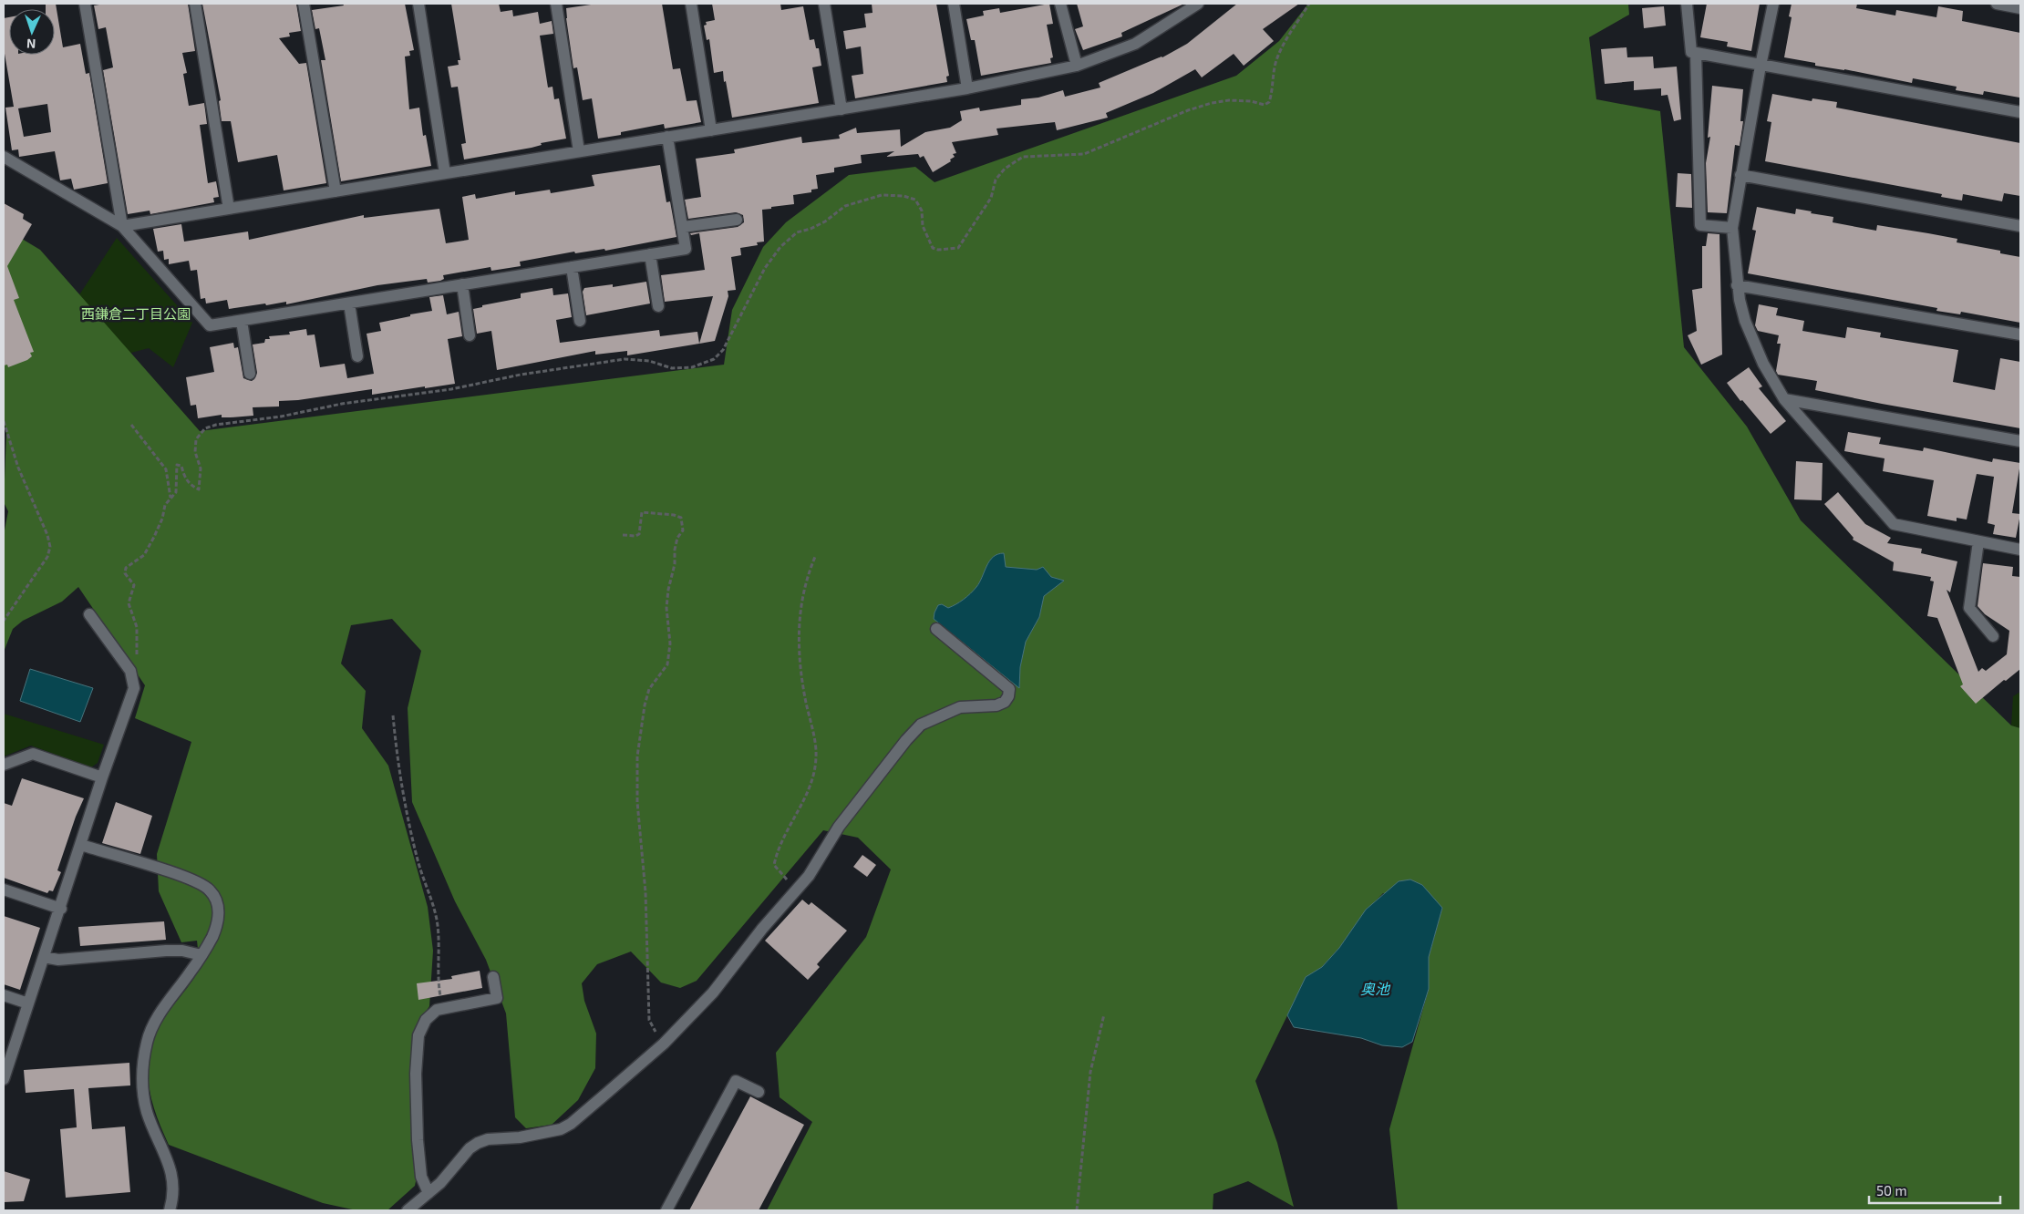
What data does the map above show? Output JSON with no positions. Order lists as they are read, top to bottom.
{
  "water": ["奥池"],
  "parks": ["西鎌倉二丁目公園"],
  "scale_bar": "50 m",
  "north": "bottom"
}
